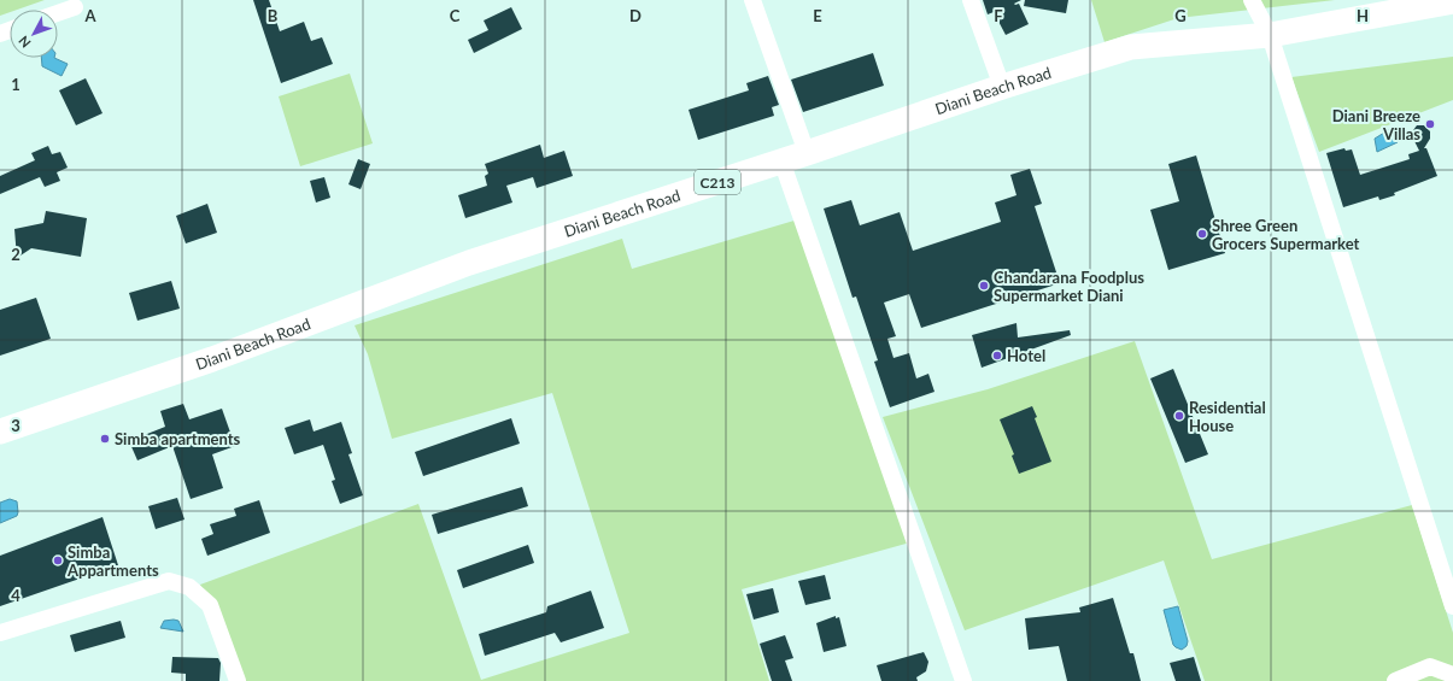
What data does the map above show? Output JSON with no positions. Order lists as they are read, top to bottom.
{
  "streets": {
    "main road": ["Diani Beach Road", "C213"]
  },
  "places": [
    "Diani Breeze Villas",
    "Shree Green Grocers Supermarket",
    "Chandarana Foodplus Supermarket Diani",
    "Hotel",
    "Residential House",
    "Simba apartments",
    "Simba Appartments"
  ],
  "north": "bottom left",
  "grid": {
    "columns": [
      "A",
      "B",
      "C",
      "D",
      "E",
      "F",
      "G",
      "H"
    ],
    "rows": [
      "1",
      "2",
      "3",
      "4"
    ]
  }
}
